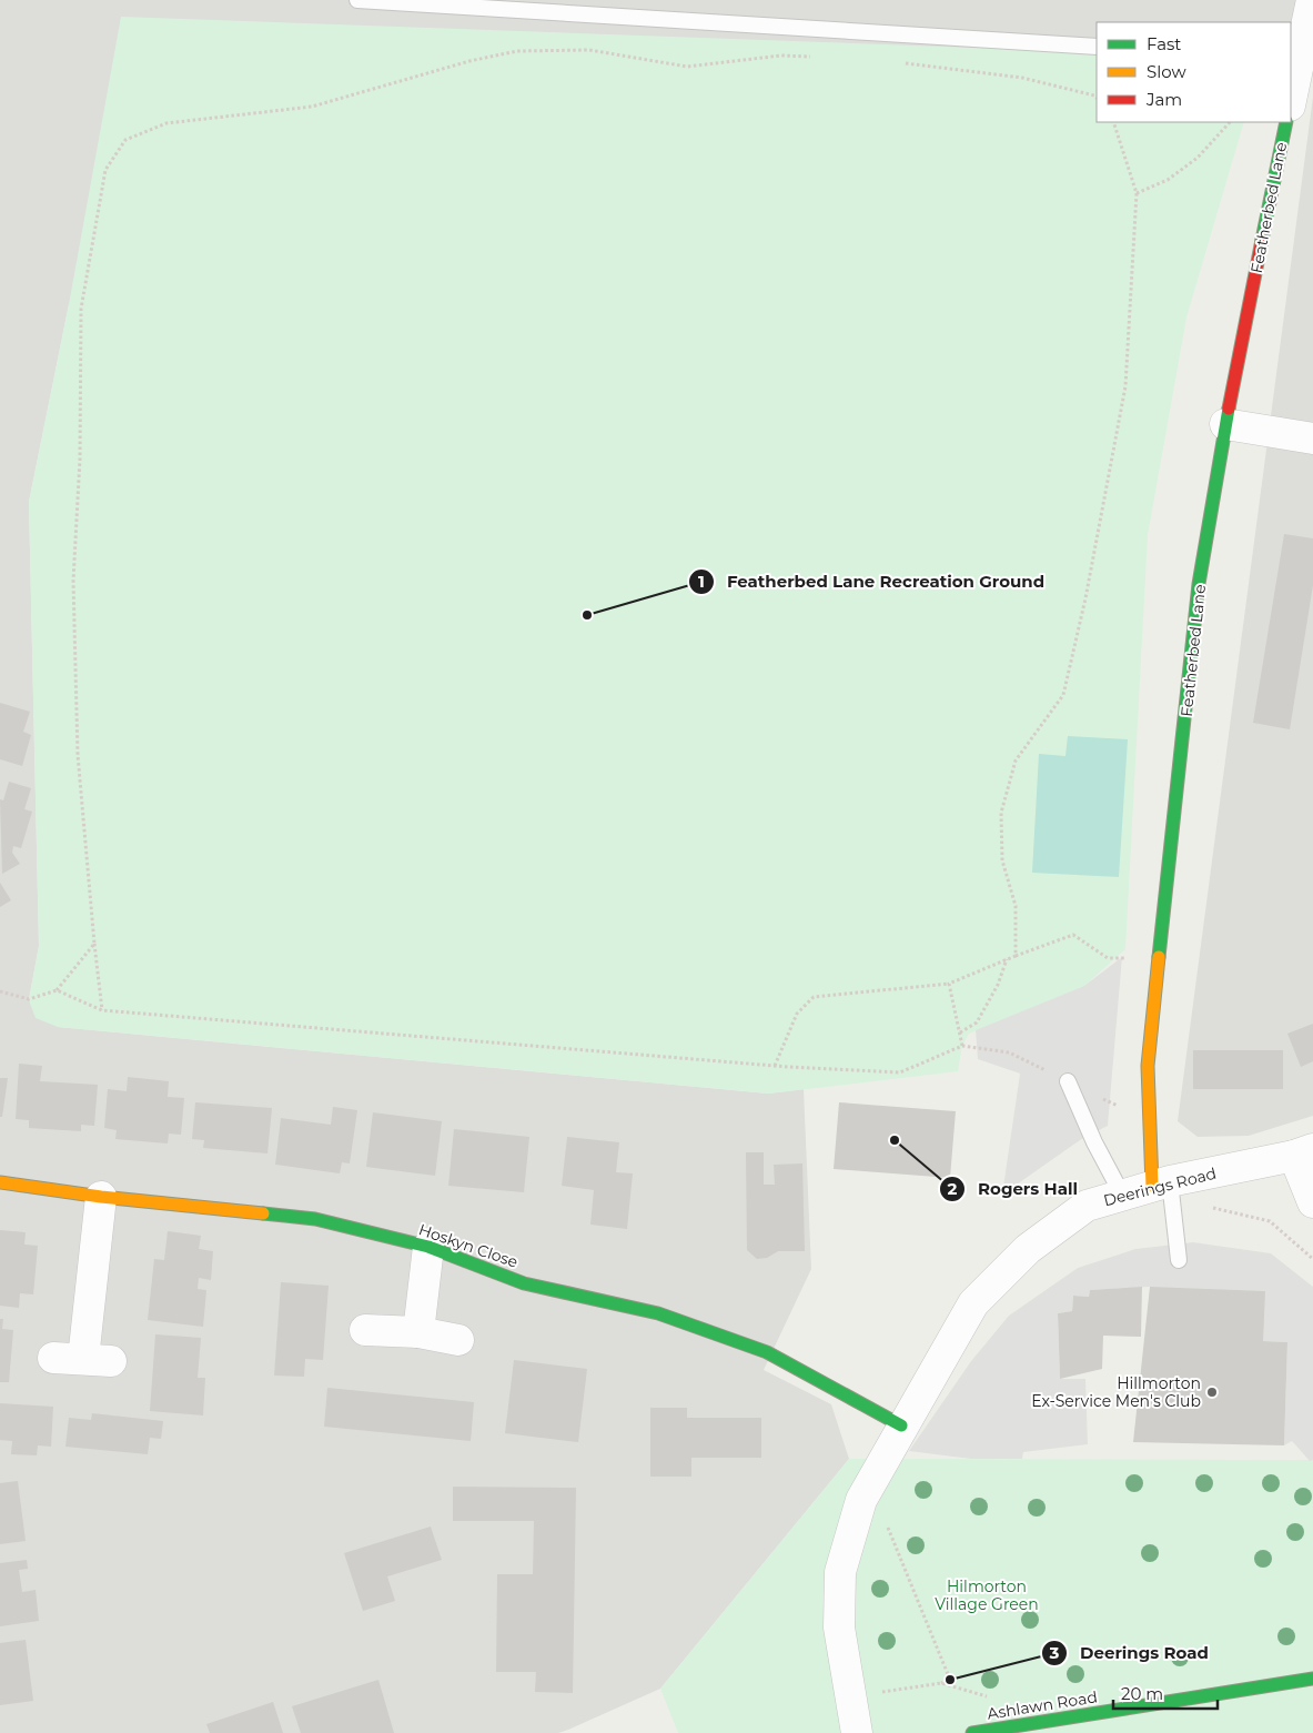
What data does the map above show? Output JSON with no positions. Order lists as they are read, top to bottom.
{
  "streets": {
    "main road": ["Featherbed Lane", "Hoskyn Close", "Ashlawn Road"],
    "street": ["Deerings Road"]
  },
  "crossings": [
    ["Featherbed Lane", "Deerings Road"],
    ["Deerings Road", "Hoskyn Close"]
  ],
  "parks": ["Hilmorton Village Green"],
  "places": [
    "Featherbed Lane Recreation Ground",
    "Rogers Hall",
    "Hillmorton Ex-Service Men's Club",
    "Deerings Road"
  ],
  "legend": ["Fast", "Slow", "Jam"],
  "scale_bar": "20 m"
}
